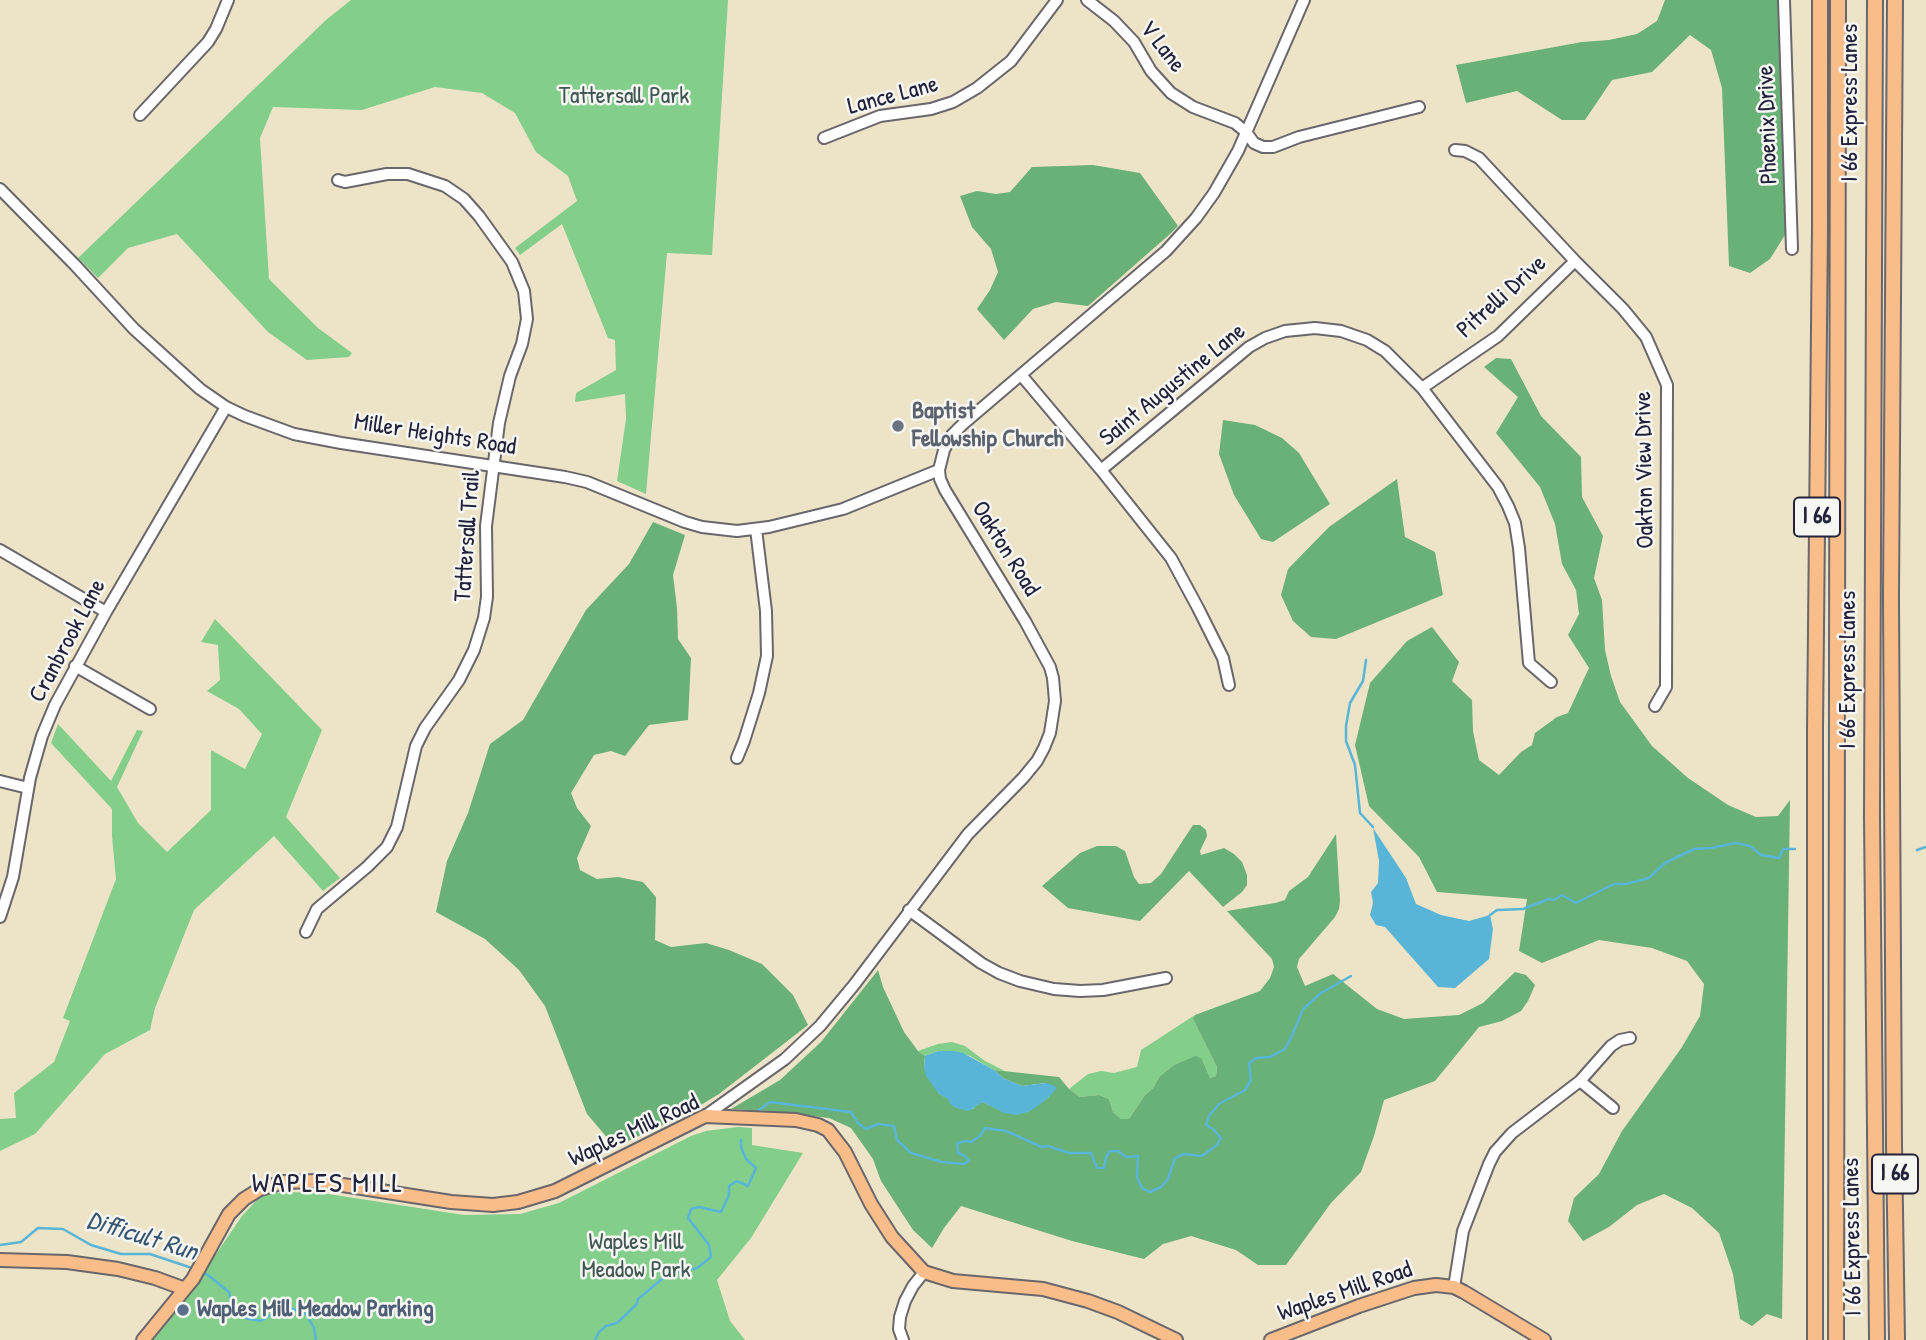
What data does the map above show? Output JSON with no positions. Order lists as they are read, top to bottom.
{
  "streets": {
    "highway": ["I 66 Express Lanes", "I 66"],
    "main road": ["Waples Mill Road"],
    "street": [
      "V Lane",
      "Lance Lane",
      "Phoenix Drive",
      "Pitrelli Drive",
      "Saint Augustine Lane",
      "Miller Heights Road",
      "Oakton View Drive",
      "Tattersall Trail",
      "Oakton Road",
      "Cranbrook Lane"
    ]
  },
  "crossings": [
    ["Pitrelli Drive", "Saint Augustine Lane"],
    ["Pitrelli Drive", "Oakton View Drive"],
    ["Miller Heights Road", "Tattersall Trail"],
    ["Miller Heights Road", "Oakton Road"],
    ["Miller Heights Road", "Cranbrook Lane"],
    ["Oakton Road", "Waples Mill Road"]
  ],
  "districts": ["WAPLES MILL"],
  "water": ["Difficult Run"],
  "parks": ["Tattersall Park", "Waples Mill Meadow Park"],
  "places": ["Baptist Fellowship Church", "Waples Mill Meadow Parking"]
}
